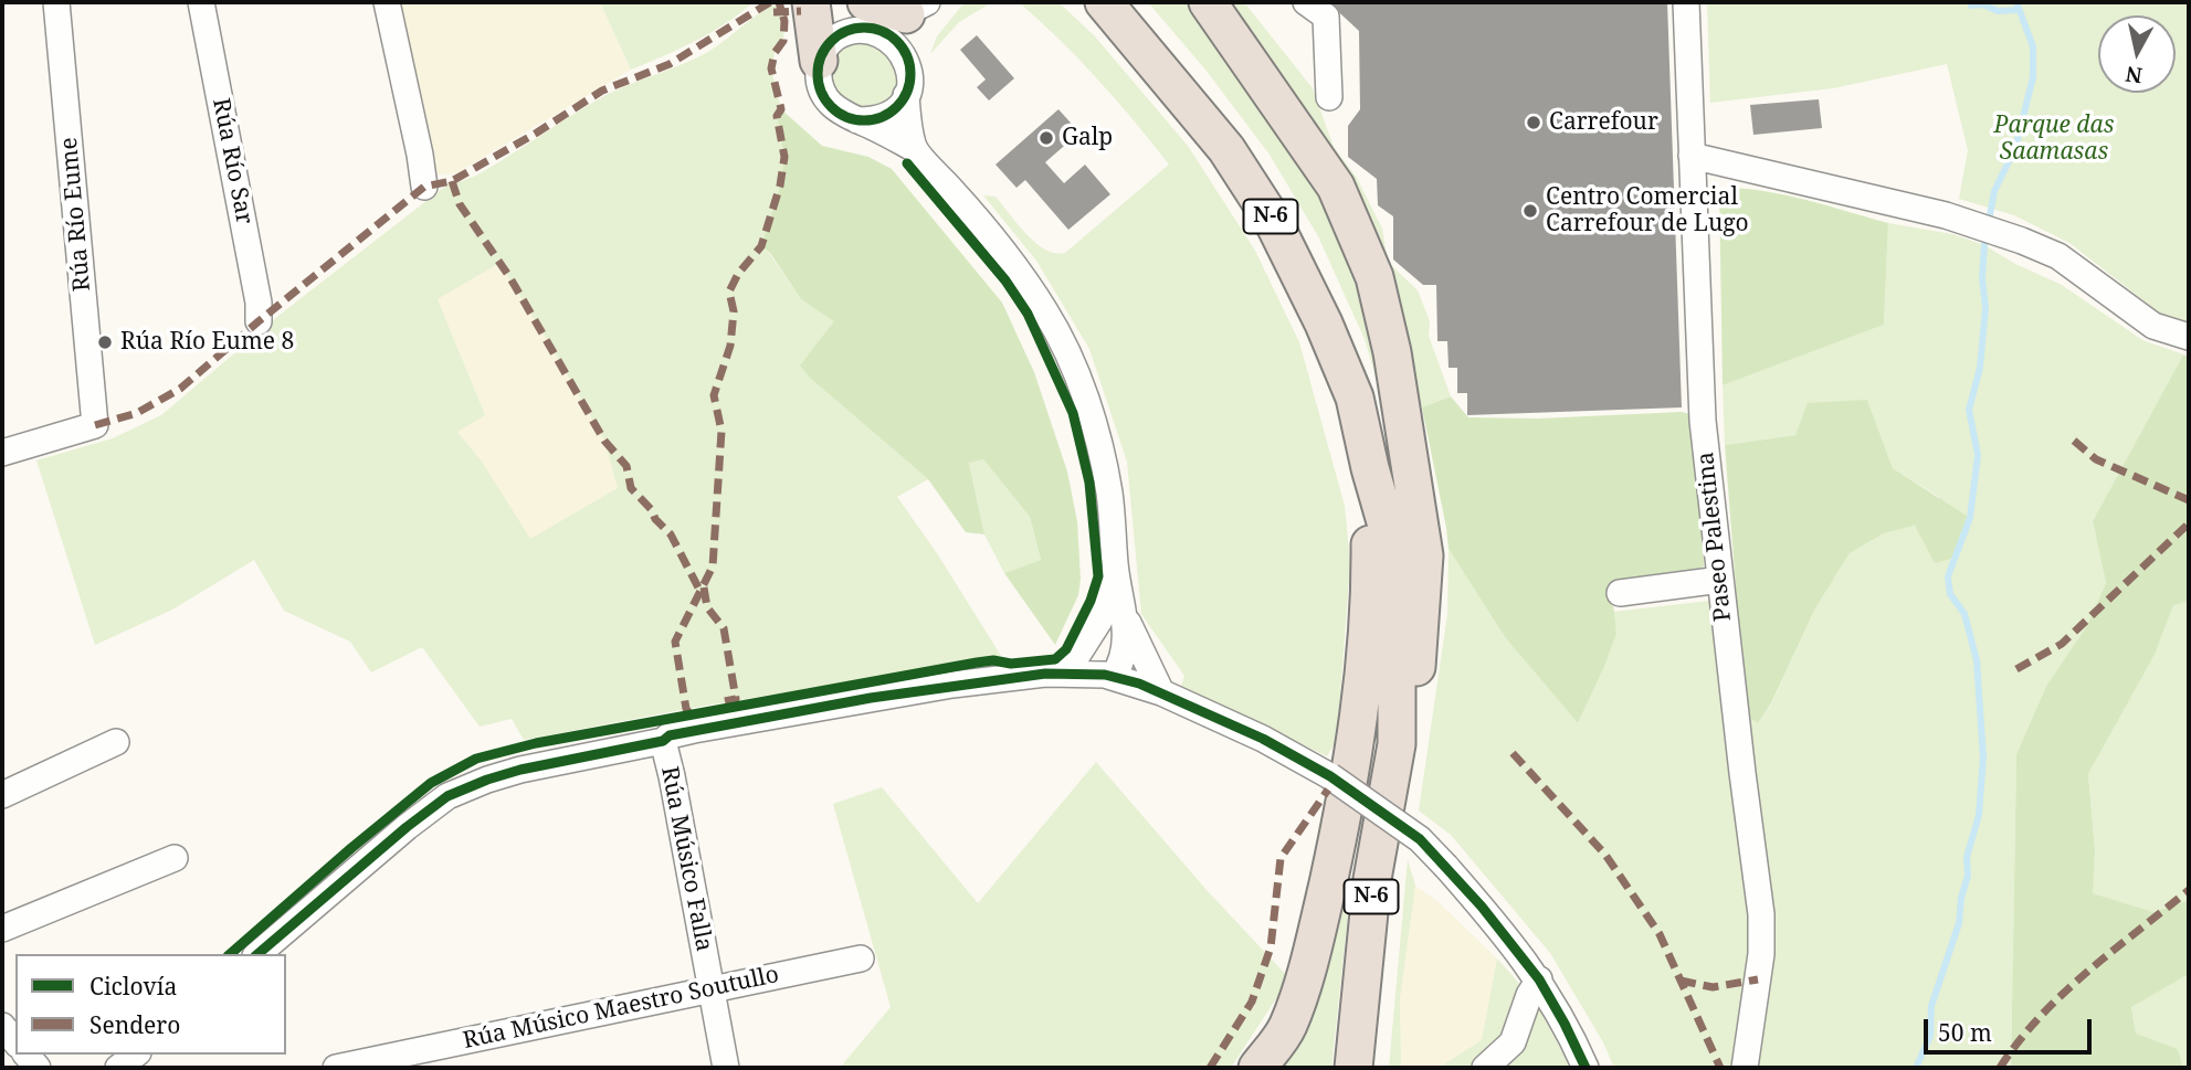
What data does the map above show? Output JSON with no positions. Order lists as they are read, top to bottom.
{
  "streets": {
    "highway": ["N-6"],
    "street": [
      "Rúa Río Sar",
      "Rúa Río Eume",
      "Paseo Palestina",
      "Rúa Músico Falla",
      "Rúa Músico Maestro Soutullo"
    ]
  },
  "crossings": [
    ["Rúa Músico Falla", "Rúa Músico Maestro Soutullo"]
  ],
  "parks": ["Parque das Saamasas"],
  "places": [
    "Carrefour",
    "Galp",
    "Centro Comercial Carrefour de Lugo",
    "Rúa Río Eume 8"
  ],
  "legend": ["Ciclovía", "Sendero"],
  "scale_bar": "50 m",
  "north": "bottom"
}
